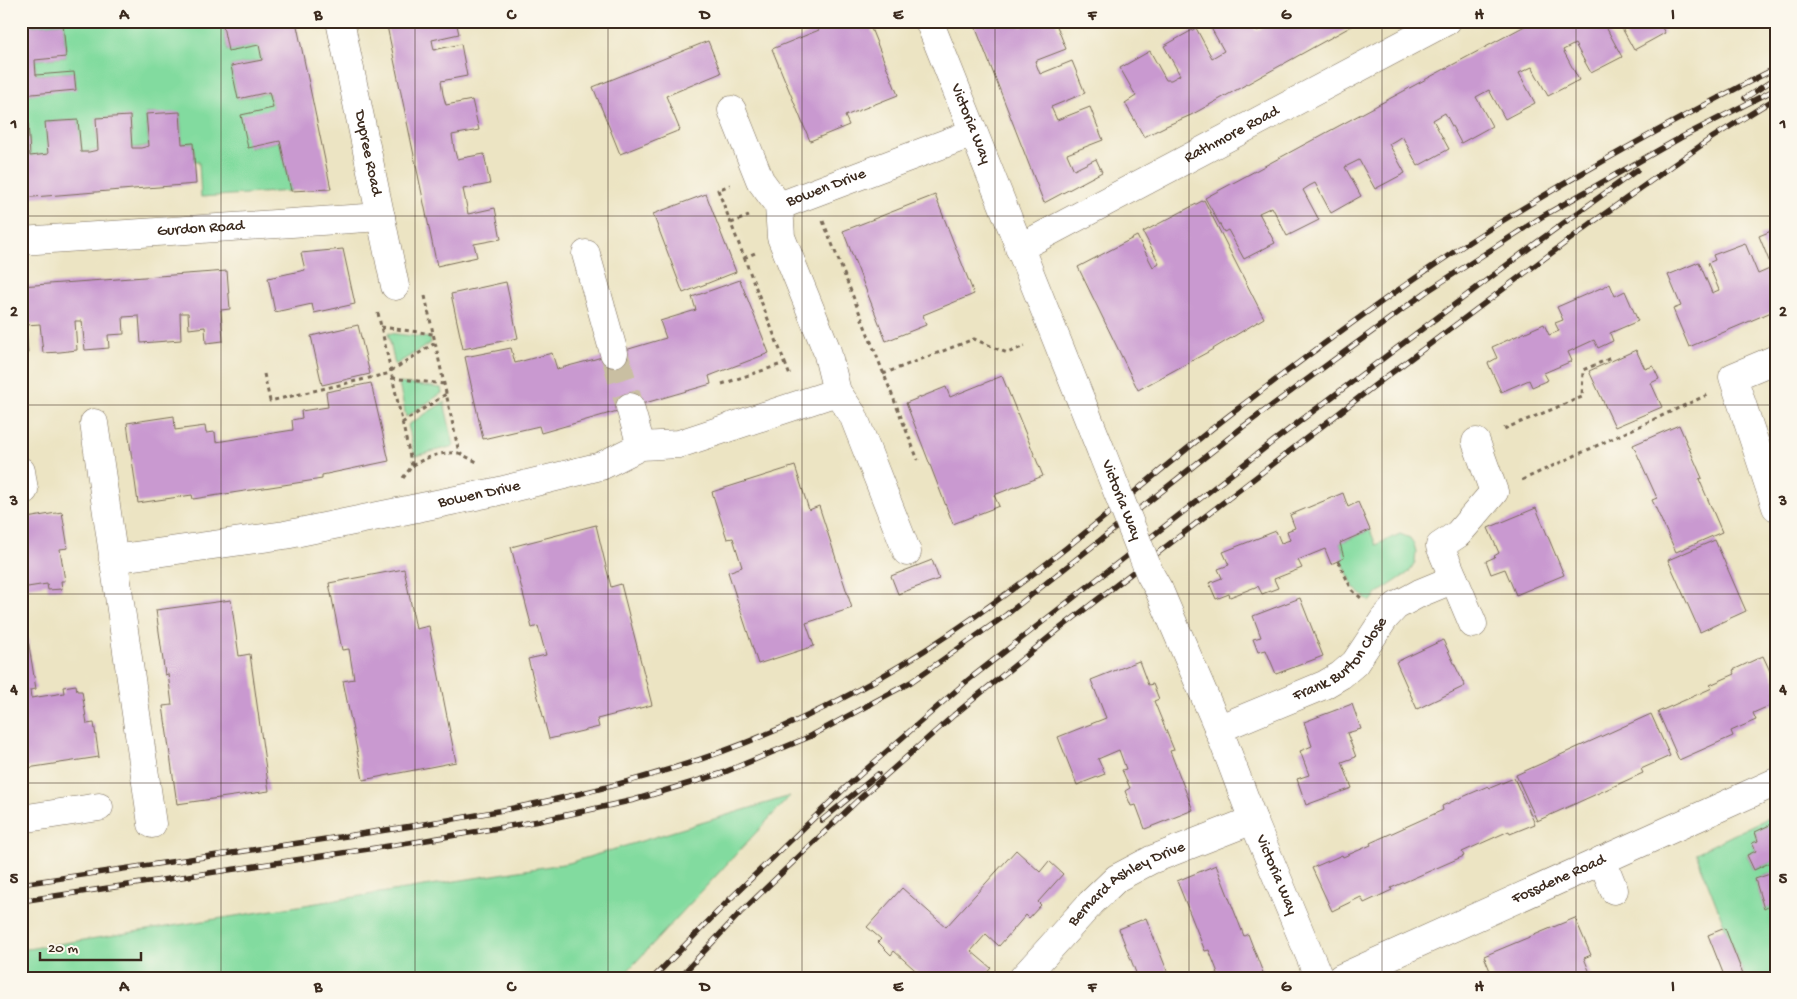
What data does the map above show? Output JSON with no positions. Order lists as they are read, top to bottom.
{
  "streets": {
    "street": [
      "Victoria Way",
      "Rathmore Road",
      "Dupree Road",
      "Bowen Drive",
      "Gurdon Road",
      "Frank Burton Close",
      "Fossdene Road",
      "Bernard Ashley Drive"
    ]
  },
  "crossings": [
    ["Victoria Way", "Rathmore Road"],
    ["Victoria Way", "Bowen Drive"],
    ["Victoria Way", "Frank Burton Close"],
    ["Victoria Way", "Bernard Ashley Drive"],
    ["Dupree Road", "Gurdon Road"]
  ],
  "scale_bar": "20 m",
  "grid": {
    "columns": [
      "A",
      "B",
      "C",
      "D",
      "E",
      "F",
      "G",
      "H",
      "I"
    ],
    "rows": [
      "1",
      "2",
      "3",
      "4",
      "5"
    ]
  }
}
